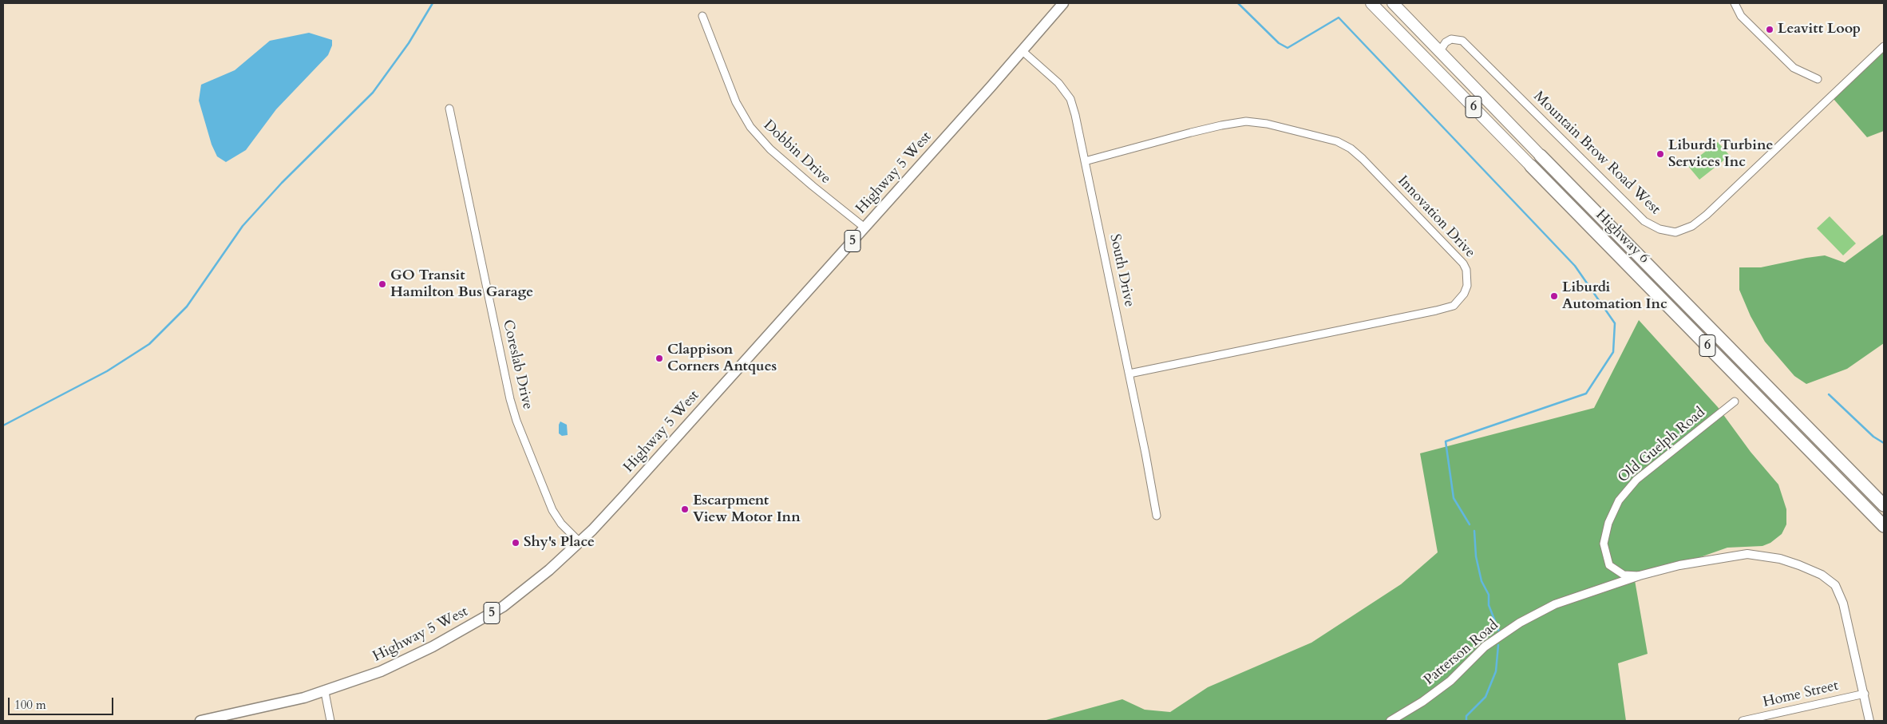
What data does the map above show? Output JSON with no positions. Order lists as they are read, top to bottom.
{
  "streets": {
    "highway": ["6", "Highway 6"],
    "main road": ["Highway 5 West", "5"],
    "street": [
      "Dobbin Drive",
      "Mountain Brow Road West",
      "Innovation Drive",
      "South Drive",
      "Coreslab Drive",
      "Old Guelph Road",
      "Patterson Road",
      "Home Street"
    ]
  },
  "crossings": [
    ["Dobbin Drive", "Highway 5 West"],
    ["Mountain Brow Road West", "Highway 6"],
    ["Highway 5 West", "South Drive"],
    ["Highway 5 West", "Coreslab Drive"],
    ["Innovation Drive", "South Drive"],
    ["Old Guelph Road", "Patterson Road"],
    ["Old Guelph Road", "Home Street"]
  ],
  "places": [
    "Leavitt Loop",
    "Liburdi Turbine Services Inc",
    "GO Transit Hamilton Bus Garage",
    "Liburdi Automation Inc",
    "Clappison Corners Antques",
    "Escarpment View Motor Inn",
    "Shy's Place"
  ],
  "scale_bar": "100 m"
}
